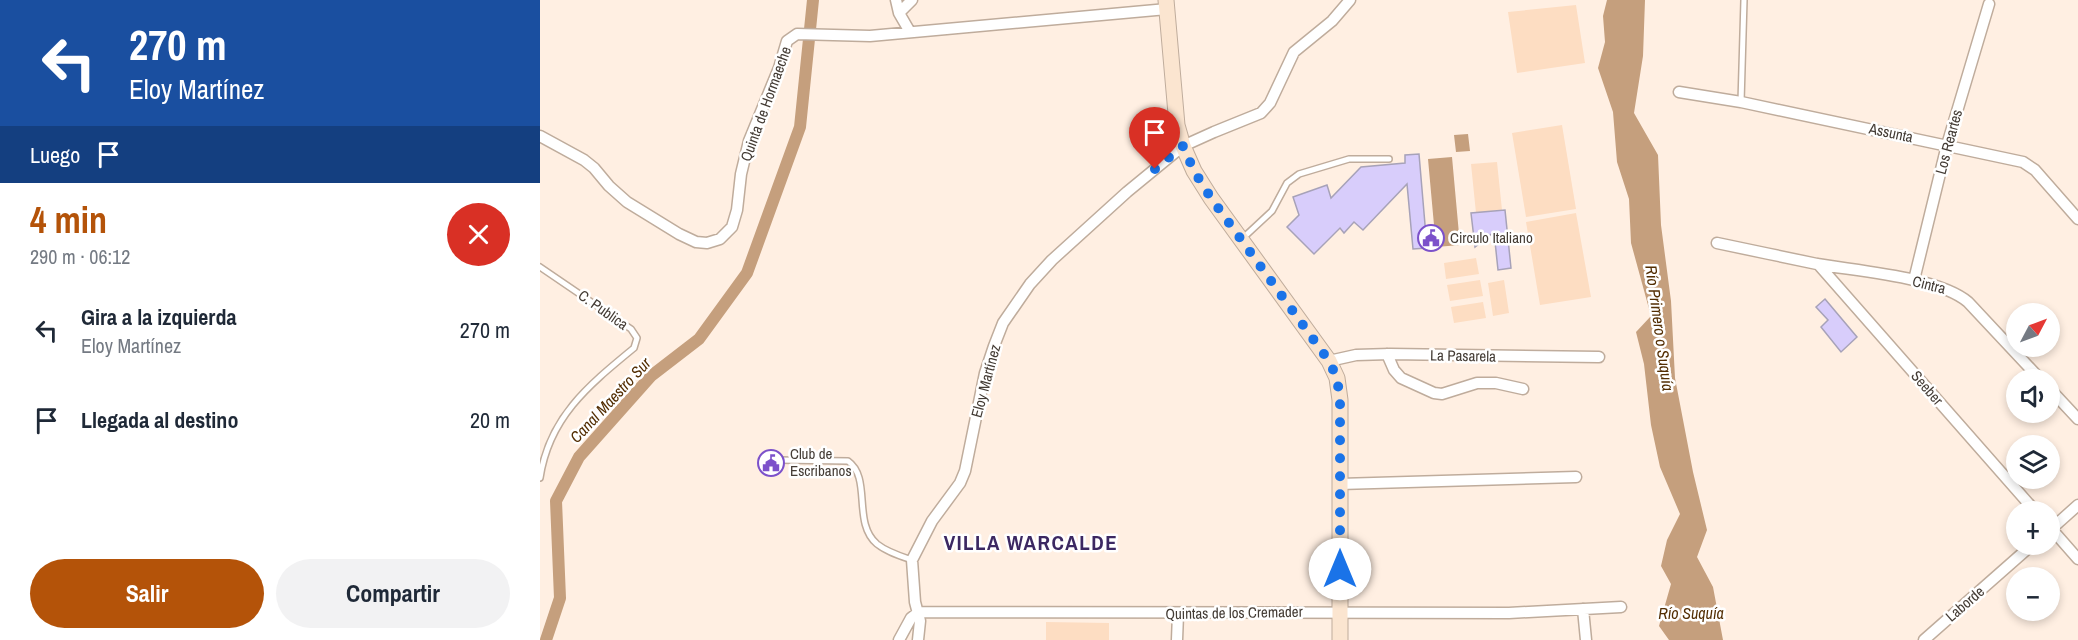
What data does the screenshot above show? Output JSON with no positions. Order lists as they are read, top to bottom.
{
  "streets": {
    "street": [
      "Quinta de Hormaeche",
      "Assunta",
      "Los Reartes",
      "Cintra",
      "La Pasarela",
      "Eloy Martínez",
      "Seeber",
      "Laborde",
      "Quintas de los Cremader"
    ],
    "lane": ["C. Publica"]
  },
  "crossings": [
    ["Assunta", "Los Reartes"],
    ["Los Reartes", "Cintra"],
    ["Cintra", "Seeber"]
  ],
  "districts": ["VILLA WARCALDE"],
  "water": ["Río Primero o Suquía", "Canal Maestro Sur", "Río Suquía"],
  "places": {
    "public building": ["Circulo Italiano", "Club de Escribanos"]
  },
  "north": "top right",
  "page": {
    "turn": ["270 m", "Eloy Martínez"],
    "then": "Luego",
    "heading": ["4 min", "290 m · 06:12"],
    "list": [
      {
        "name": "Gira a la izquierda",
        "note": "Eloy Martínez",
        "value": "270 m"
      },
      {
        "name": "Llegada al destino",
        "value": "20 m"
      }
    ],
    "map_buttons": ["+", "−"],
    "buttons": ["Salir", "Compartir"]
  }
}
